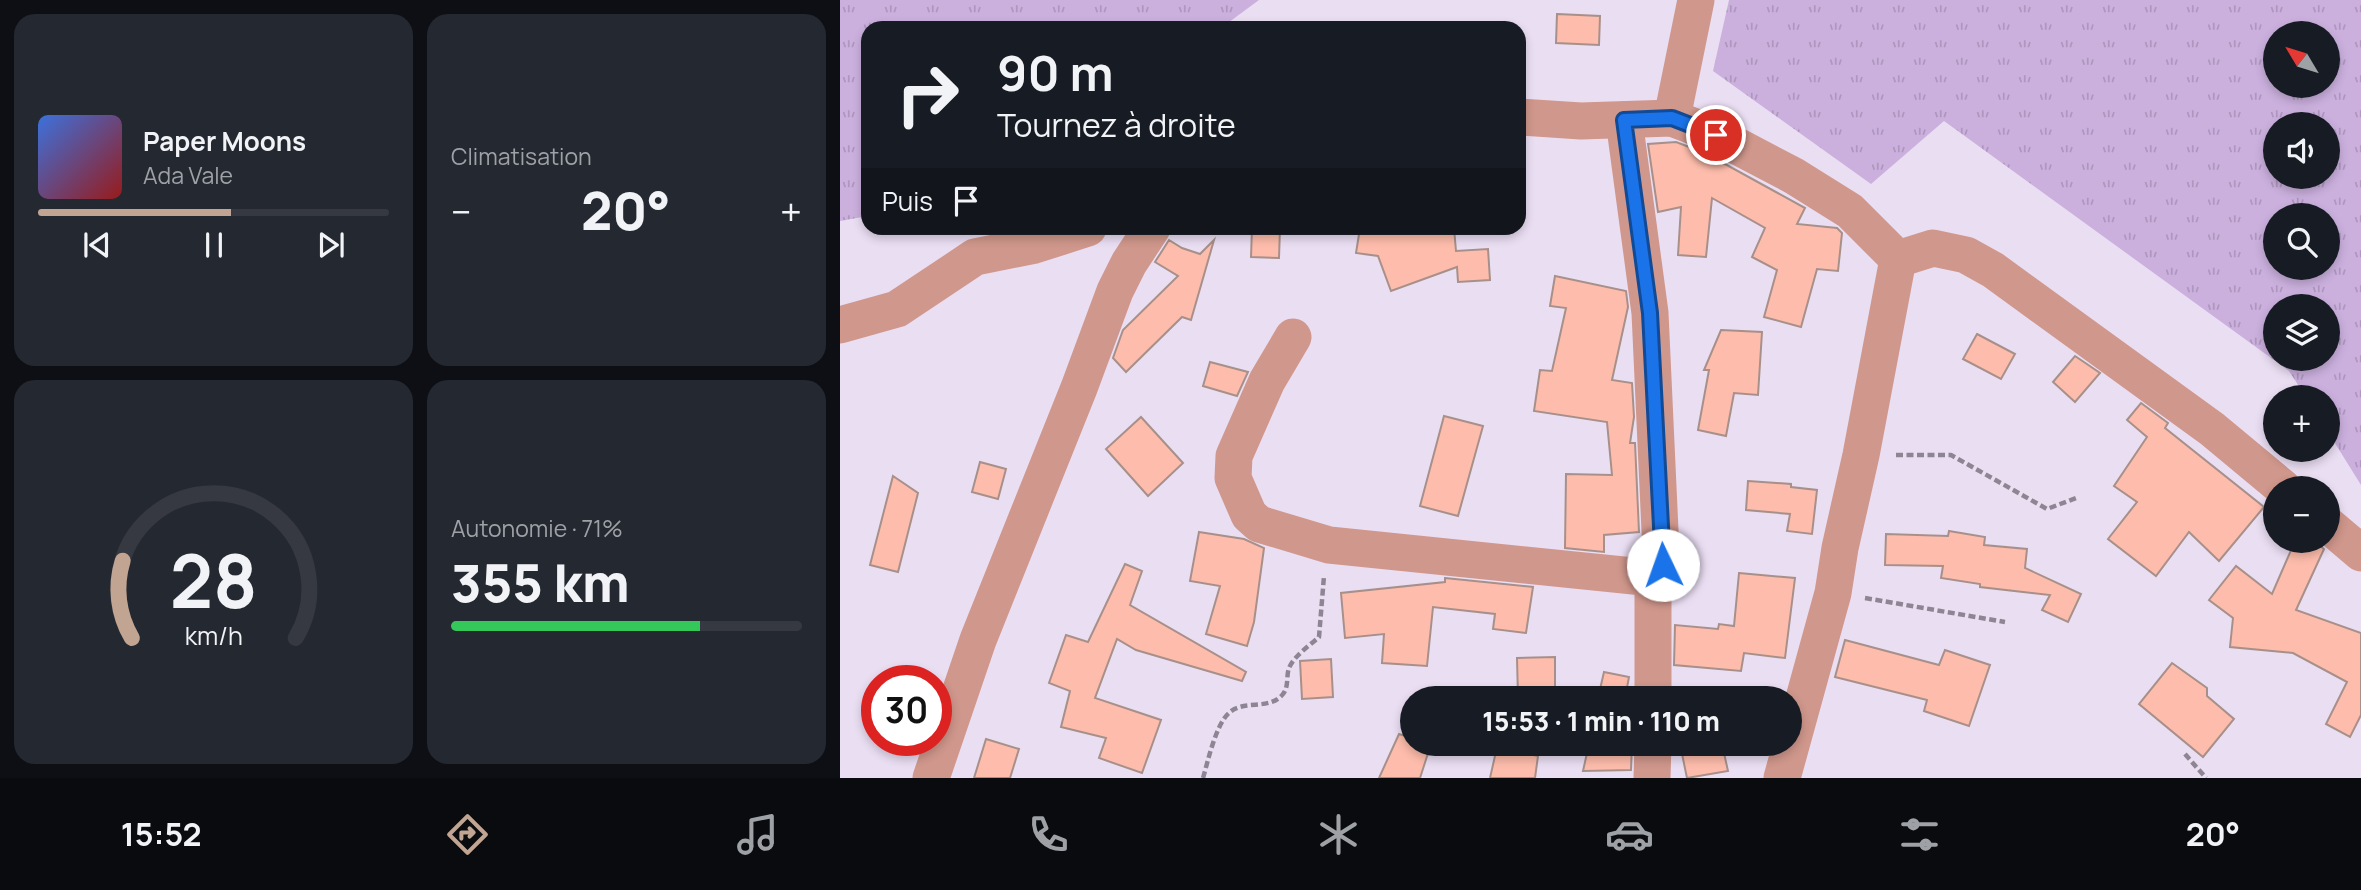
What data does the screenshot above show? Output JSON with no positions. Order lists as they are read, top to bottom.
{
  "north": "top left",
  "page": {
    "tile": [
      "Climatisation",
      ["Autonomie · 71%", "355 km"]
    ],
    "map_buttons": ["+", "−"],
    "turn": ["90 m", "Tournez à droite"],
    "song": ["Paper Moons", "Ada Vale"],
    "then": "Puis",
    "heat": ["−", "20°", "+"],
    "limit": "30",
    "trip": "15:53 · 1 min · 110 m",
    "tabs": ["15:52", "20°"],
    "gauge": ["28", "km/h"]
  }
}
